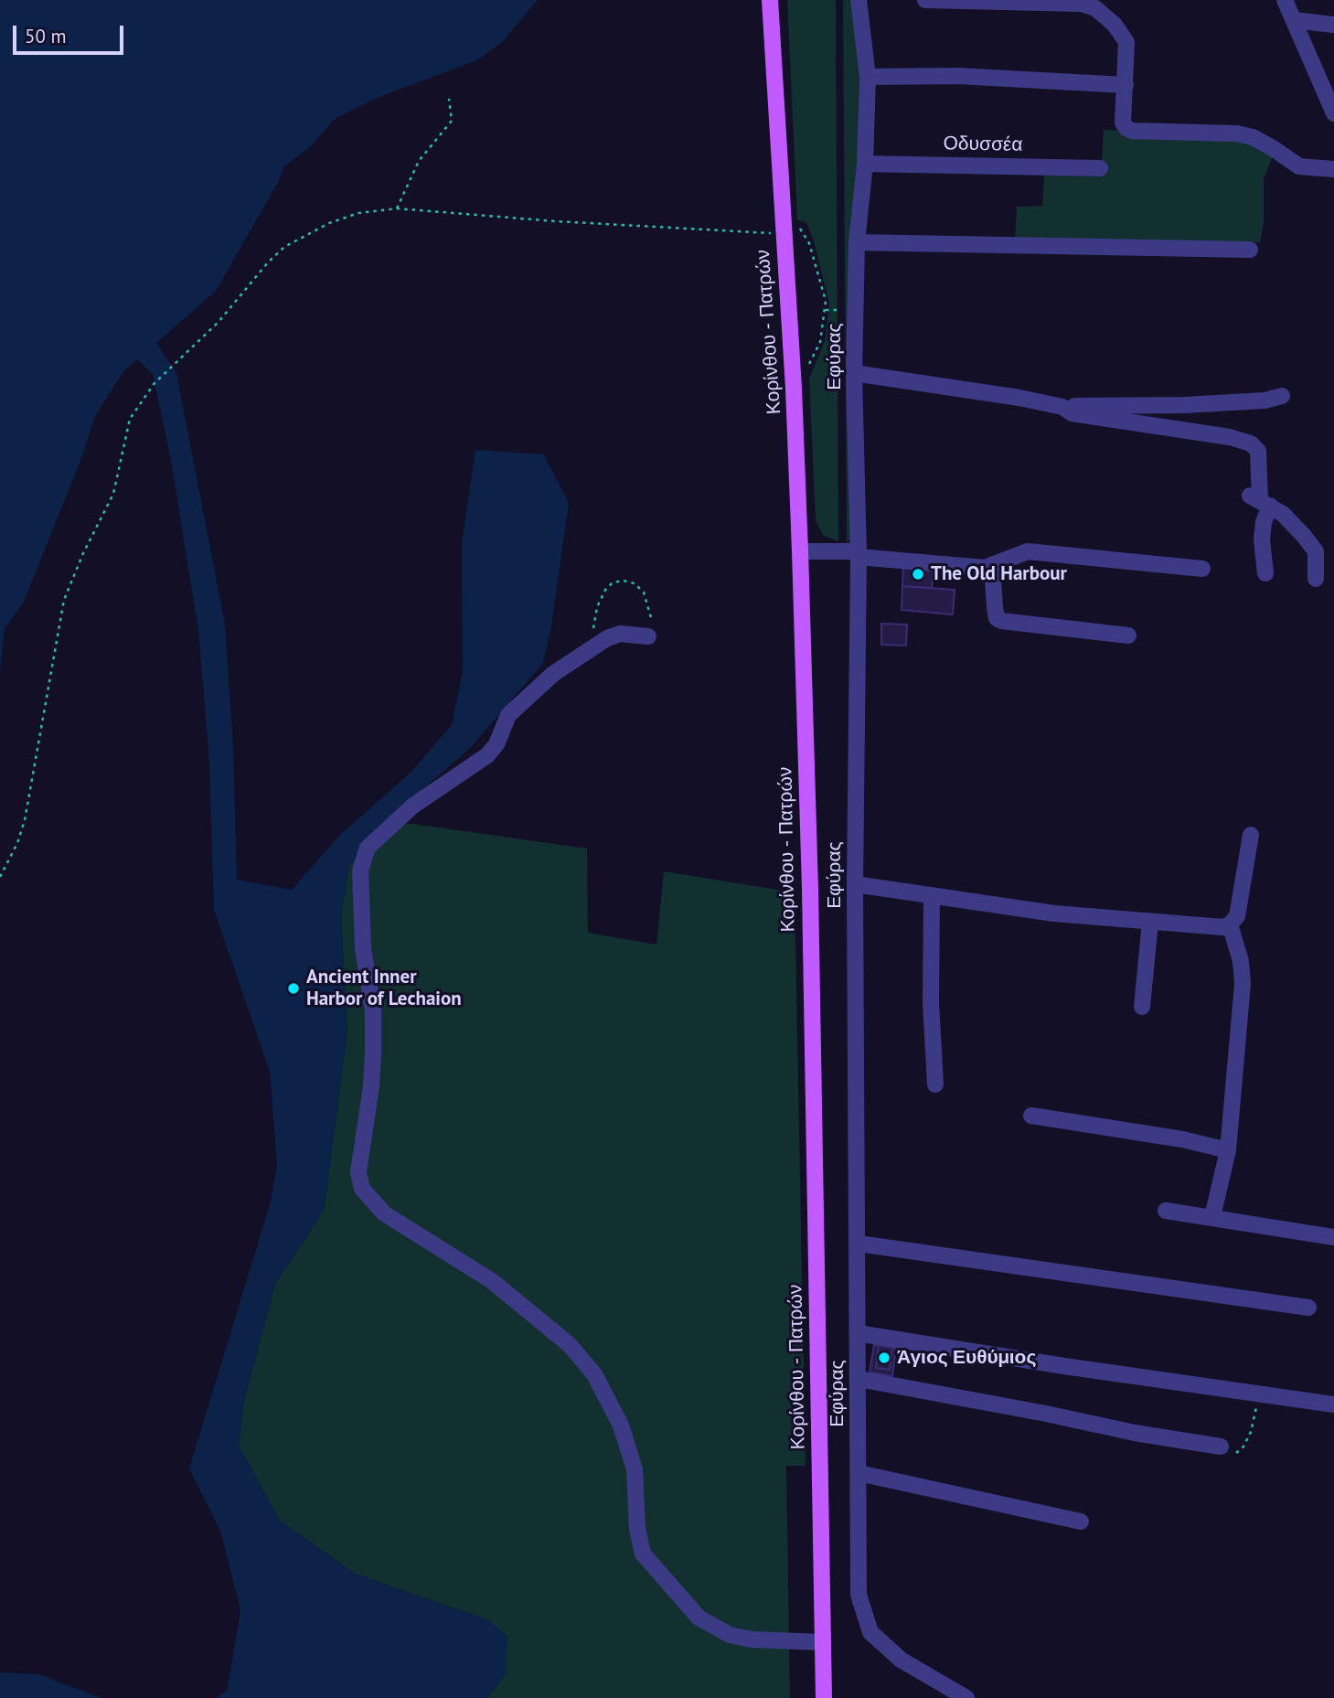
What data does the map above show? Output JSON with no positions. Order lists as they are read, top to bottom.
{
  "streets": {
    "main road": ["Κορίνθου - Πατρών"],
    "street": ["Οδυσσέα", "Εφύρας"]
  },
  "crossings": [
    ["Οδυσσέα", "Εφύρας"]
  ],
  "places": ["The Old Harbour", "Ancient Inner Harbor of Lechaion", "Άγιος Ευθύμιος"],
  "scale_bar": "50 m"
}
